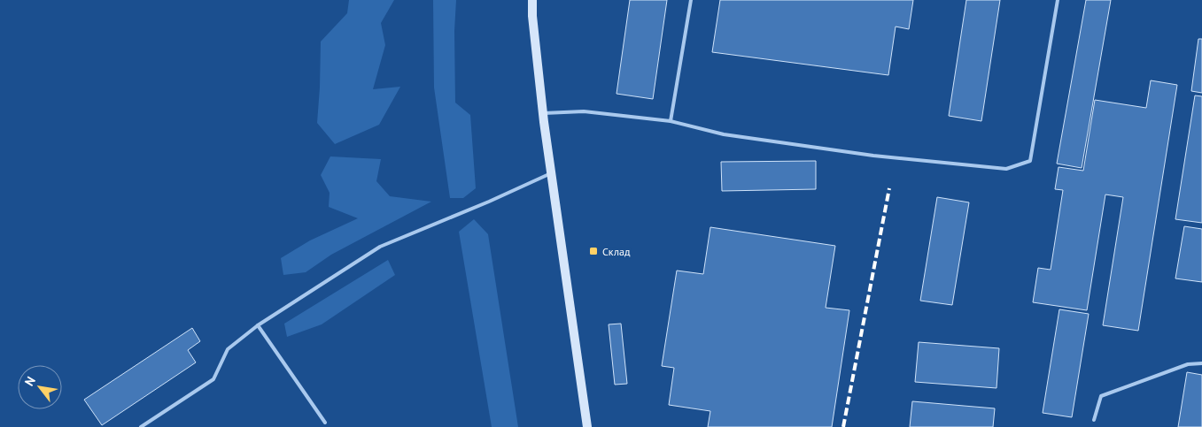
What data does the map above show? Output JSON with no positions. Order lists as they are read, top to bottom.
{
  "places": {
    "transit": ["Склад"]
  },
  "north": "top left"
}
